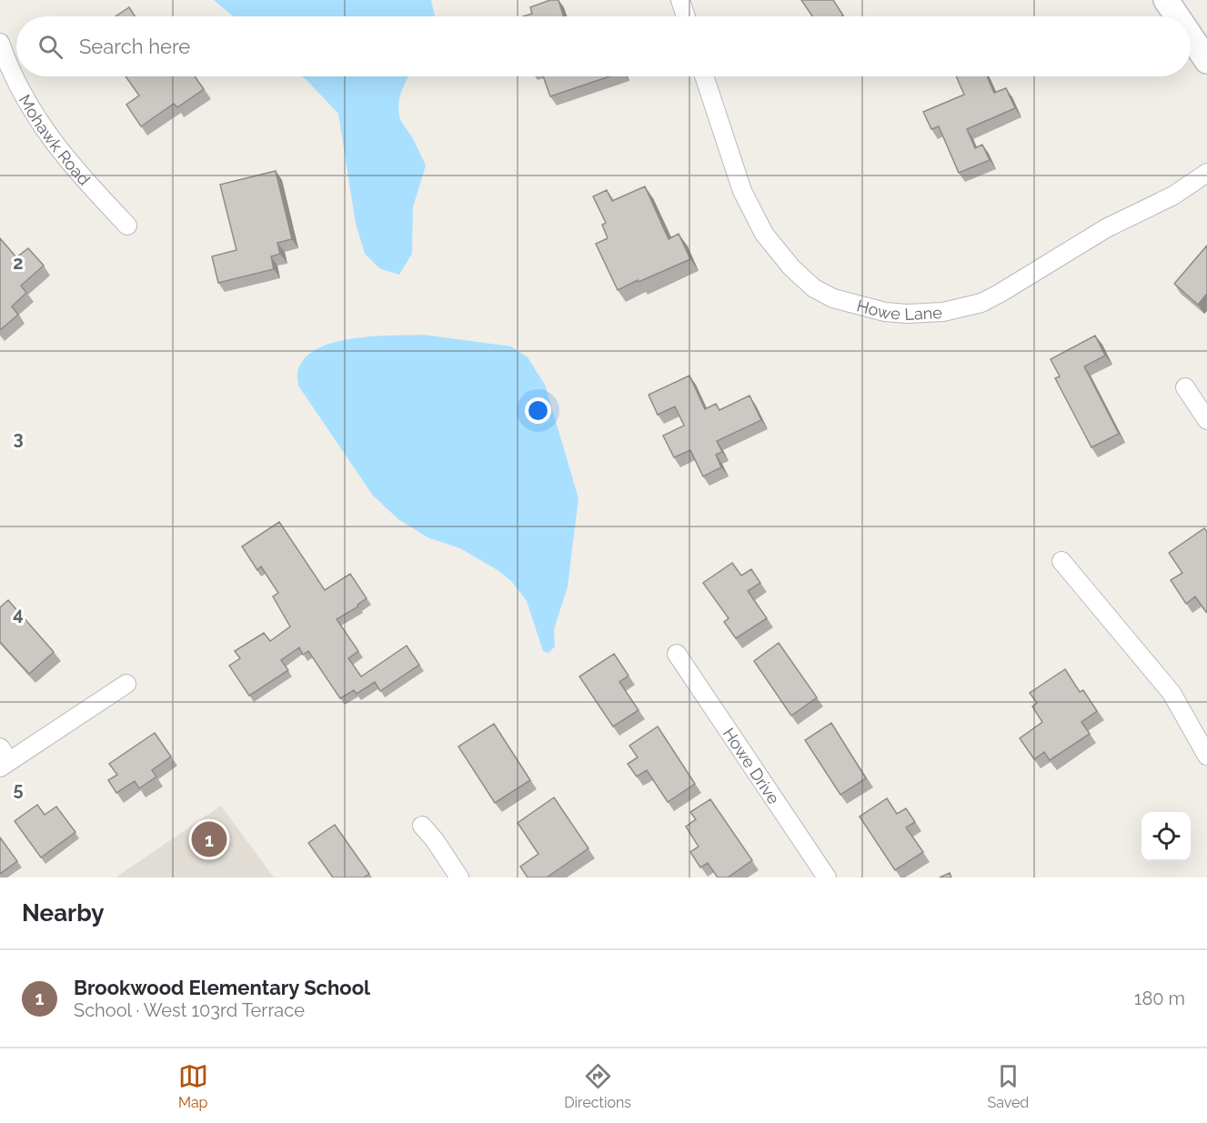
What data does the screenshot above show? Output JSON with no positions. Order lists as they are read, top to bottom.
{
  "streets": {
    "street": ["Mohawk Road", "Howe Lane", "Howe Drive"]
  },
  "page": {
    "search": "Search here",
    "pins": "1",
    "heading": "Nearby",
    "list": [
      {
        "mark": "1",
        "name": "Brookwood Elementary School",
        "note": "School · West 103rd Terrace",
        "value": "180 m"
      }
    ],
    "nav": ["Map", "Directions", "Saved"]
  },
  "grid": {
    "rows": [
      "2",
      "3",
      "4",
      "5"
    ]
  }
}
